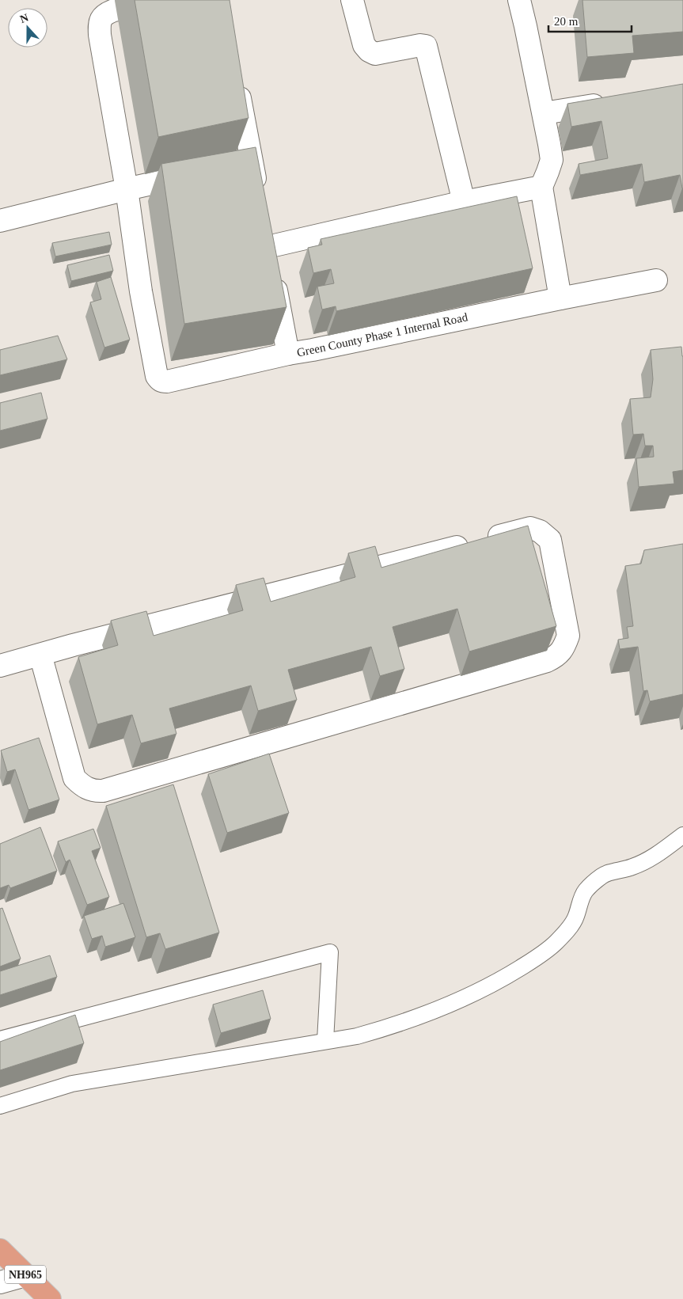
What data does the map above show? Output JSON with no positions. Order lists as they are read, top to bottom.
{
  "streets": {
    "highway": ["NH965"],
    "street": ["Green County Phase 1 Internal Road"]
  },
  "scale_bar": "20 m",
  "north": "top"
}
